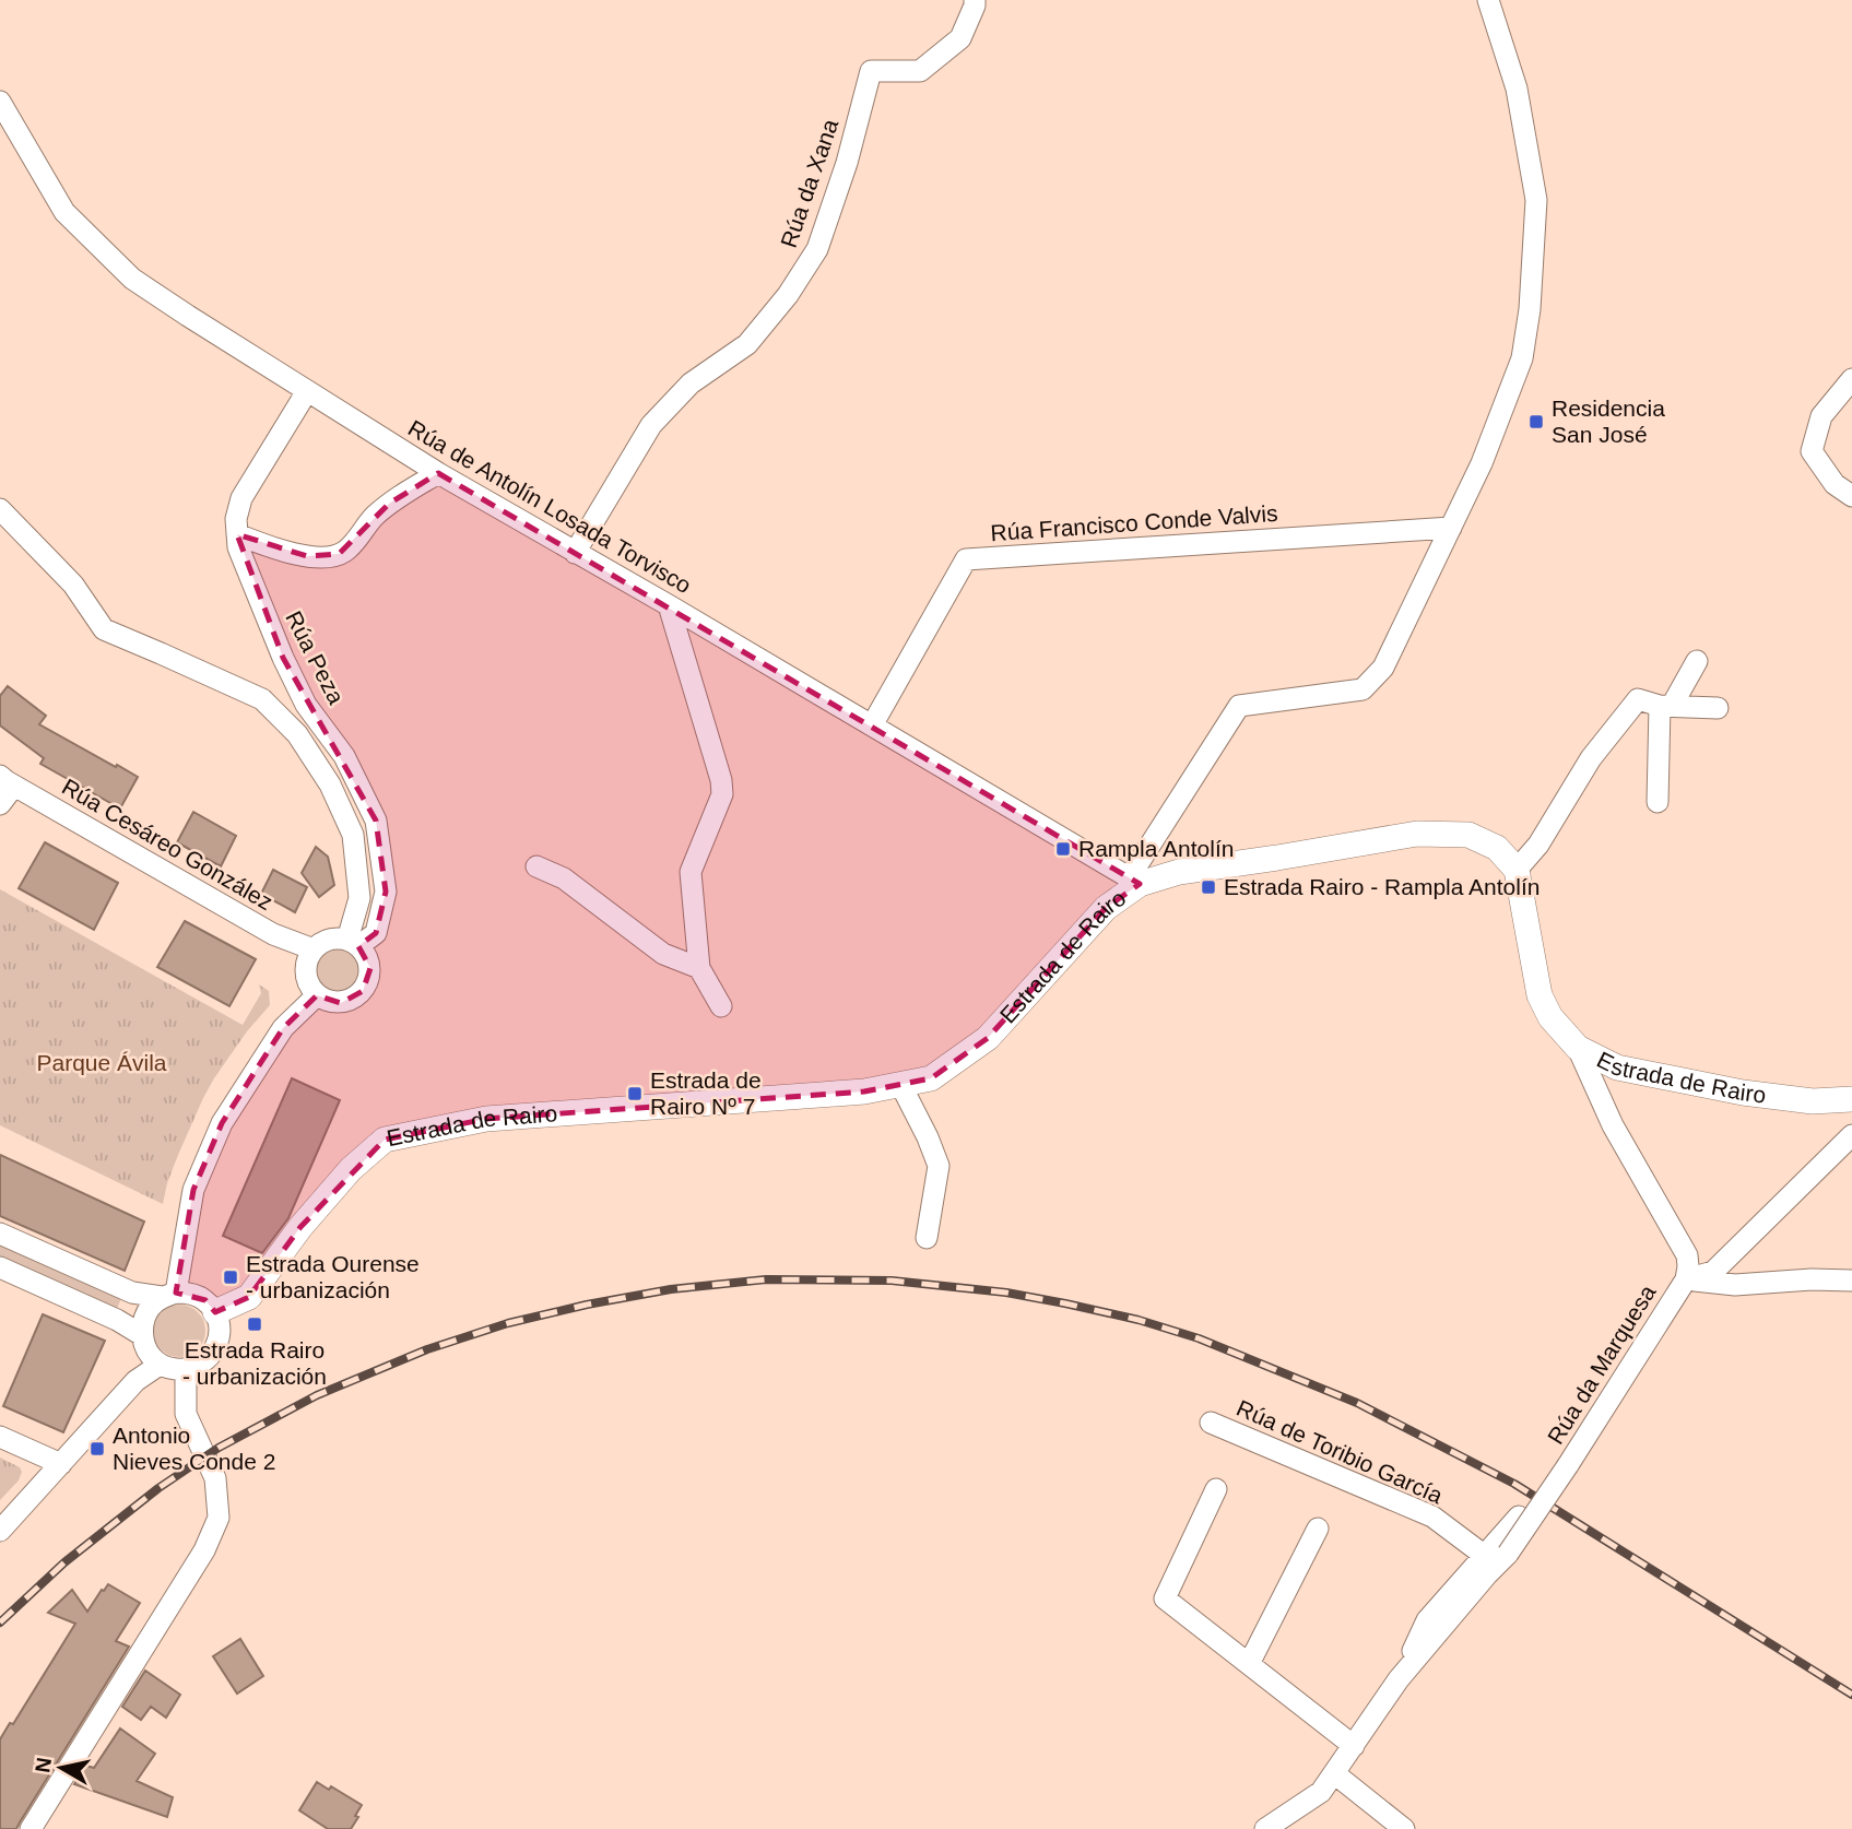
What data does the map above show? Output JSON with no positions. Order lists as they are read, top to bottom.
{
  "streets": {
    "street": [
      "Rúa da Xana",
      "Rúa de Antolín Losada Torvisco",
      "Rúa Francisco Conde Valvis",
      "Rúa Peza",
      "Rúa Cesáreo González",
      "Estrada de Rairo",
      "Rúa da Marquesa",
      "Rúa de Toribio García"
    ]
  },
  "crossings": [
    ["Rúa da Xana", "Rúa de Antolín Losada Torvisco"],
    ["Rúa de Antolín Losada Torvisco", "Rúa Francisco Conde Valvis"],
    ["Rúa de Antolín Losada Torvisco", "Rúa Peza"],
    ["Rúa de Antolín Losada Torvisco", "Estrada de Rairo"],
    ["Rúa Peza", "Rúa Cesáreo González"],
    ["Estrada de Rairo", "Rúa da Marquesa"],
    ["Rúa da Marquesa", "Rúa de Toribio García"]
  ],
  "parks": ["Parque Ávila"],
  "places": {
    "transit": [
      "Residencia San José",
      "Rampla Antolín",
      "Estrada Rairo - Rampla Antolín",
      "Estrada de Rairo Nº 7",
      "Estrada Ourense - urbanización",
      "Estrada Rairo - urbanización",
      "Antonio Nieves Conde 2"
    ]
  },
  "north": "left"
}
